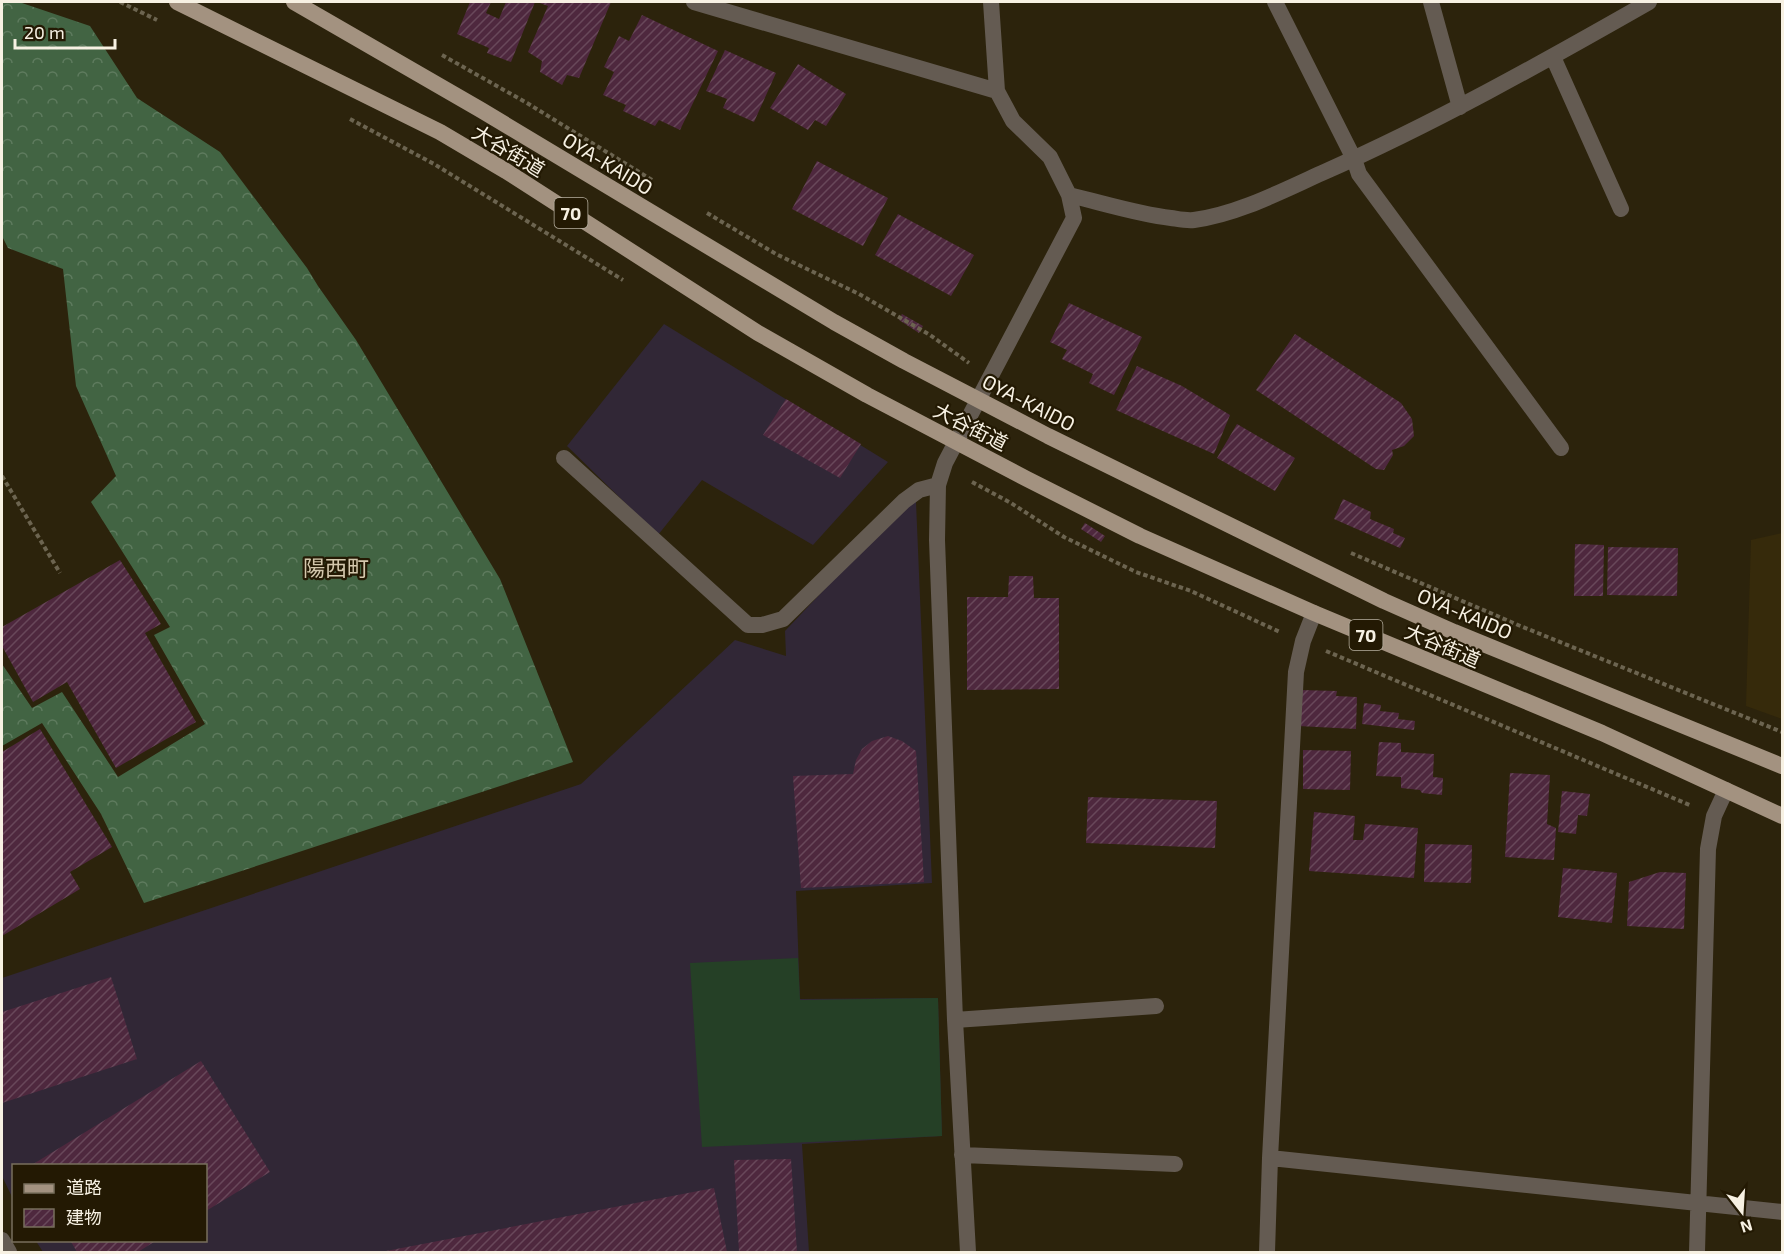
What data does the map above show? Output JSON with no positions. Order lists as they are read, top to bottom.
{
  "streets": {
    "main road": ["大谷街道", "OYA-KAIDO", "70"]
  },
  "districts": ["陽西町"],
  "legend": ["道路", "建物"],
  "scale_bar": "20 m",
  "north": "bottom"
}
